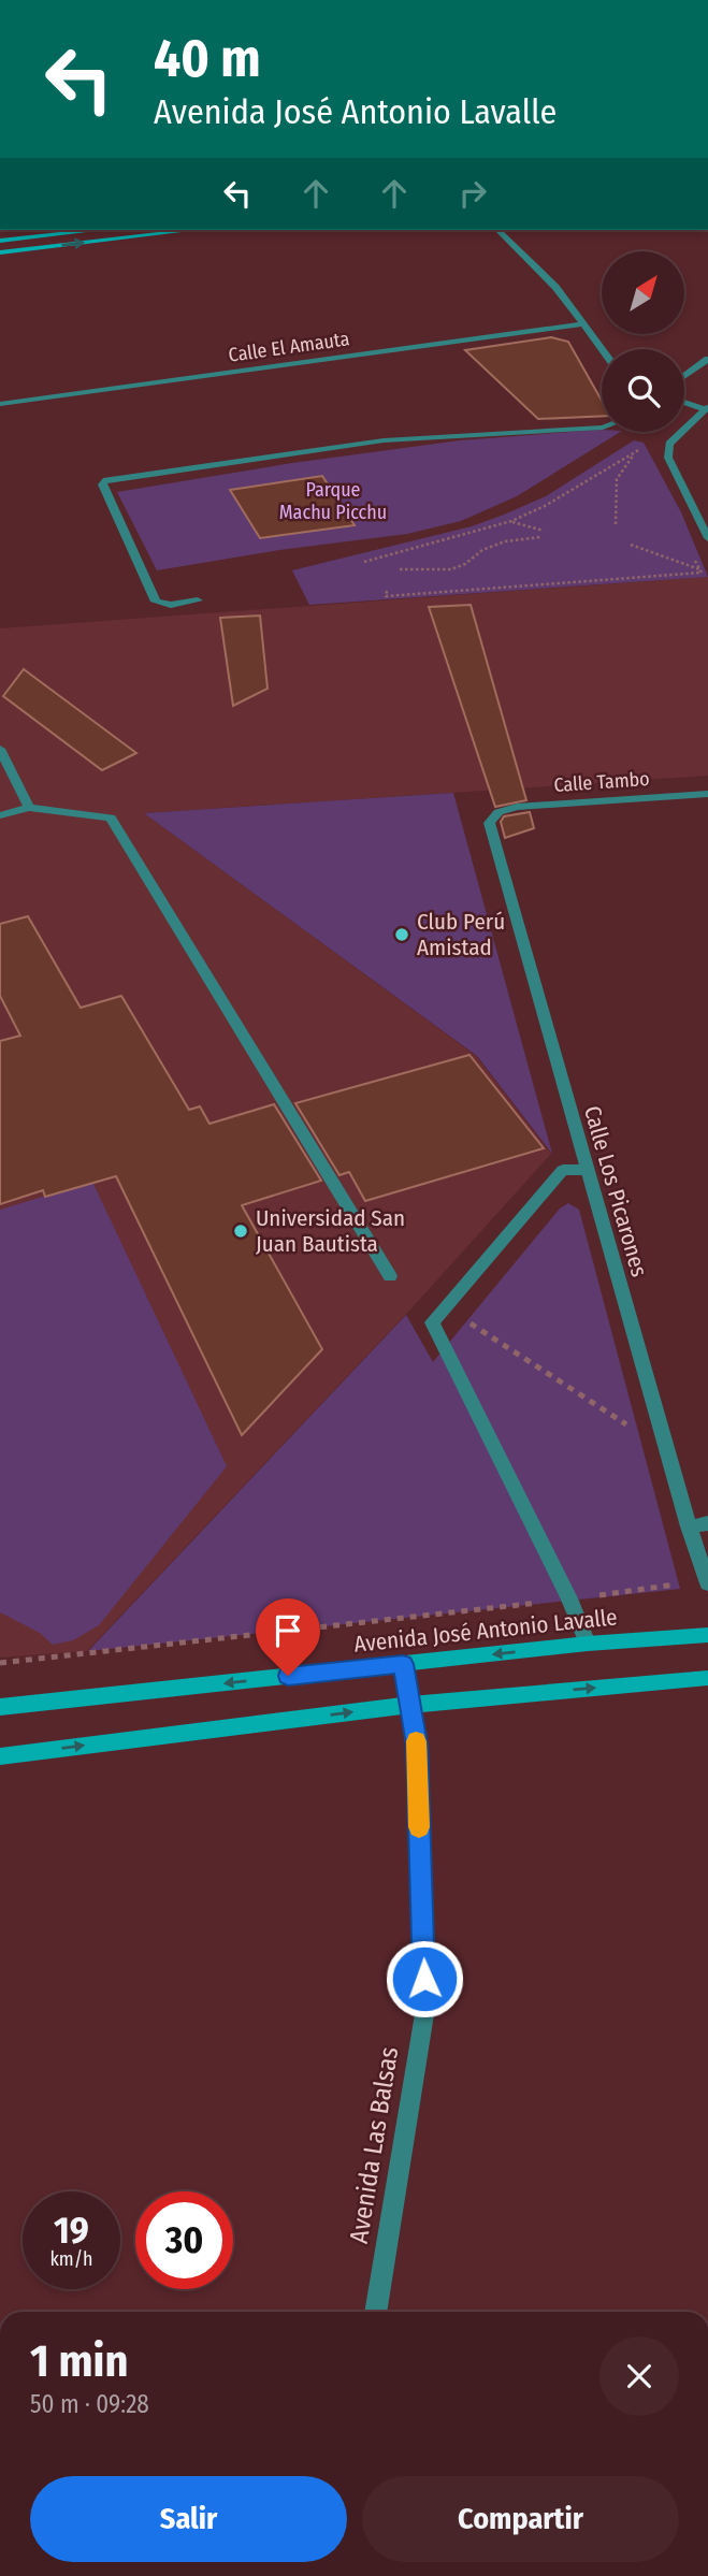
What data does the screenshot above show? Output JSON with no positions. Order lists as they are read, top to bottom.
{
  "streets": {
    "main road": ["Avenida José Antonio Lavalle"],
    "street": [
      "Calle El Amauta",
      "Calle Tambo",
      "Calle Los Picarones",
      "Avenida Las Balsas"
    ]
  },
  "crossings": [
    ["Calle Tambo", "Calle Los Picarones"],
    ["Avenida José Antonio Lavalle", "Avenida Las Balsas"]
  ],
  "parks": ["Parque Machu Picchu"],
  "places": ["Club Perú Amistad", "Universidad San Juan Bautista"],
  "north": "top right",
  "page": {
    "turn": ["40 m", "Avenida José Antonio Lavalle"],
    "speed": "19 km/h",
    "limit": "30",
    "heading": ["1 min", "50 m · 09:28"],
    "buttons": ["Salir", "Compartir"]
  }
}
